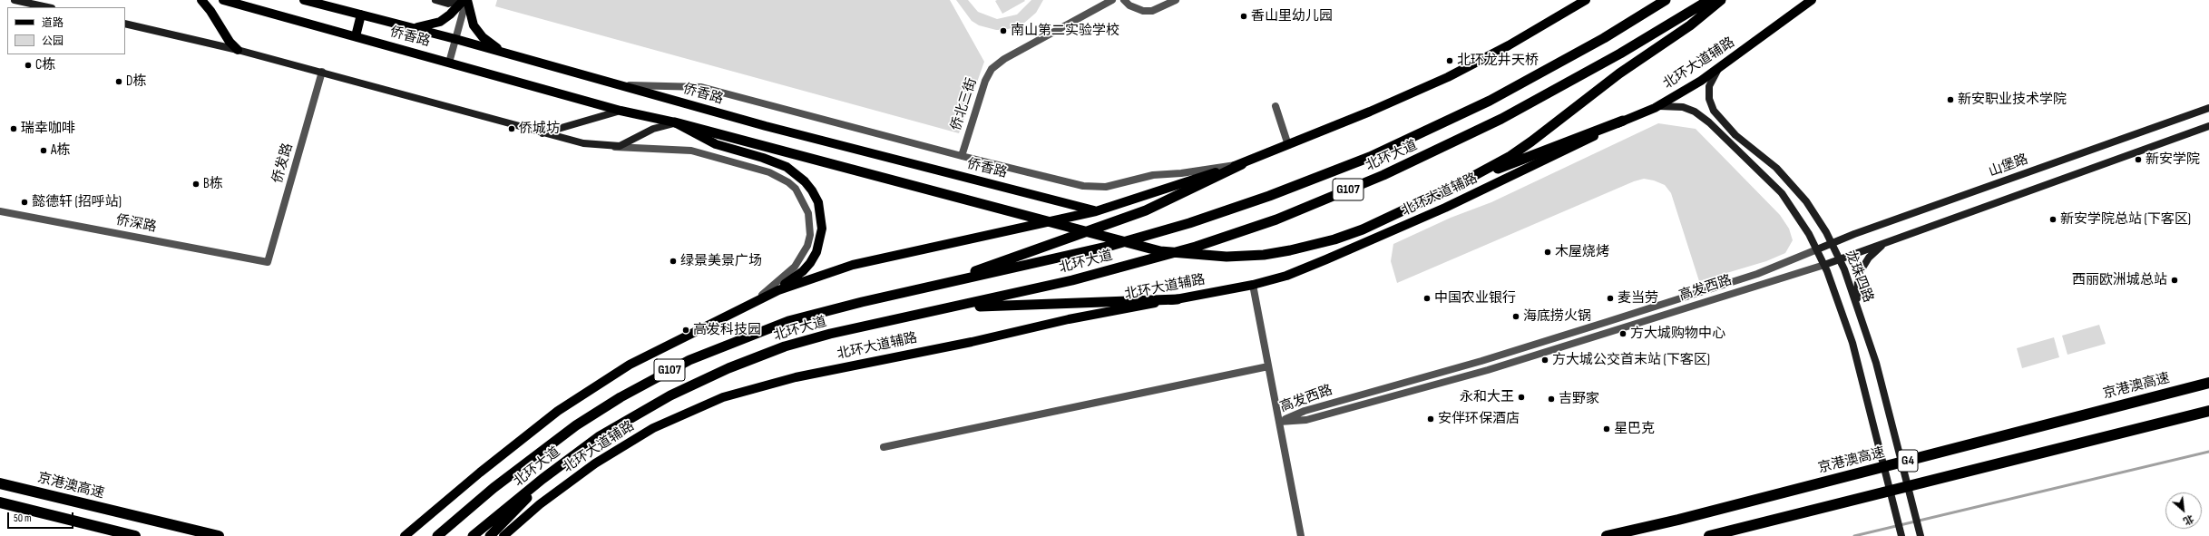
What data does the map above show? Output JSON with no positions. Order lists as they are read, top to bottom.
{
  "streets": {
    "highway": [
      "北环大道",
      "G107",
      "京港澳高速",
      "G4"
    ],
    "main road": [
      "侨香路",
      "北环大道辅路",
      "山堡路",
      "龙珠四路"
    ],
    "street": [
      "侨北三街",
      "侨发路",
      "侨深路",
      "高发西路"
    ]
  },
  "crossings": [
    ["北环大道辅路", "龙珠四路"],
    ["侨发路", "侨深路"],
    ["山堡路", "龙珠四路"],
    ["山堡路", "高发西路"],
    ["龙珠四路", "高发西路"]
  ],
  "places": [
    "香山里幼儿园",
    "南山第二实验学校",
    "北环龙井天桥",
    "C栋",
    "D栋",
    "新安职业技术学院",
    "瑞幸咖啡",
    "侨城坊",
    "A栋",
    "新安学院",
    "B栋",
    "懿德轩 (招呼站)",
    "新安学院总站 (下客区)",
    "木屋烧烤",
    "绿景美景广场",
    "西丽欧洲城总站",
    "中国农业银行",
    "麦当劳",
    "海底捞火锅",
    "高发科技园",
    "方大城购物中心",
    "方大城公交首末站 (下客区)",
    "永和大王",
    "吉野家",
    "安伴环保酒店",
    "星巴克"
  ],
  "legend": ["道路", "公园"],
  "scale_bar": "50 m",
  "north": "bottom right"
}
